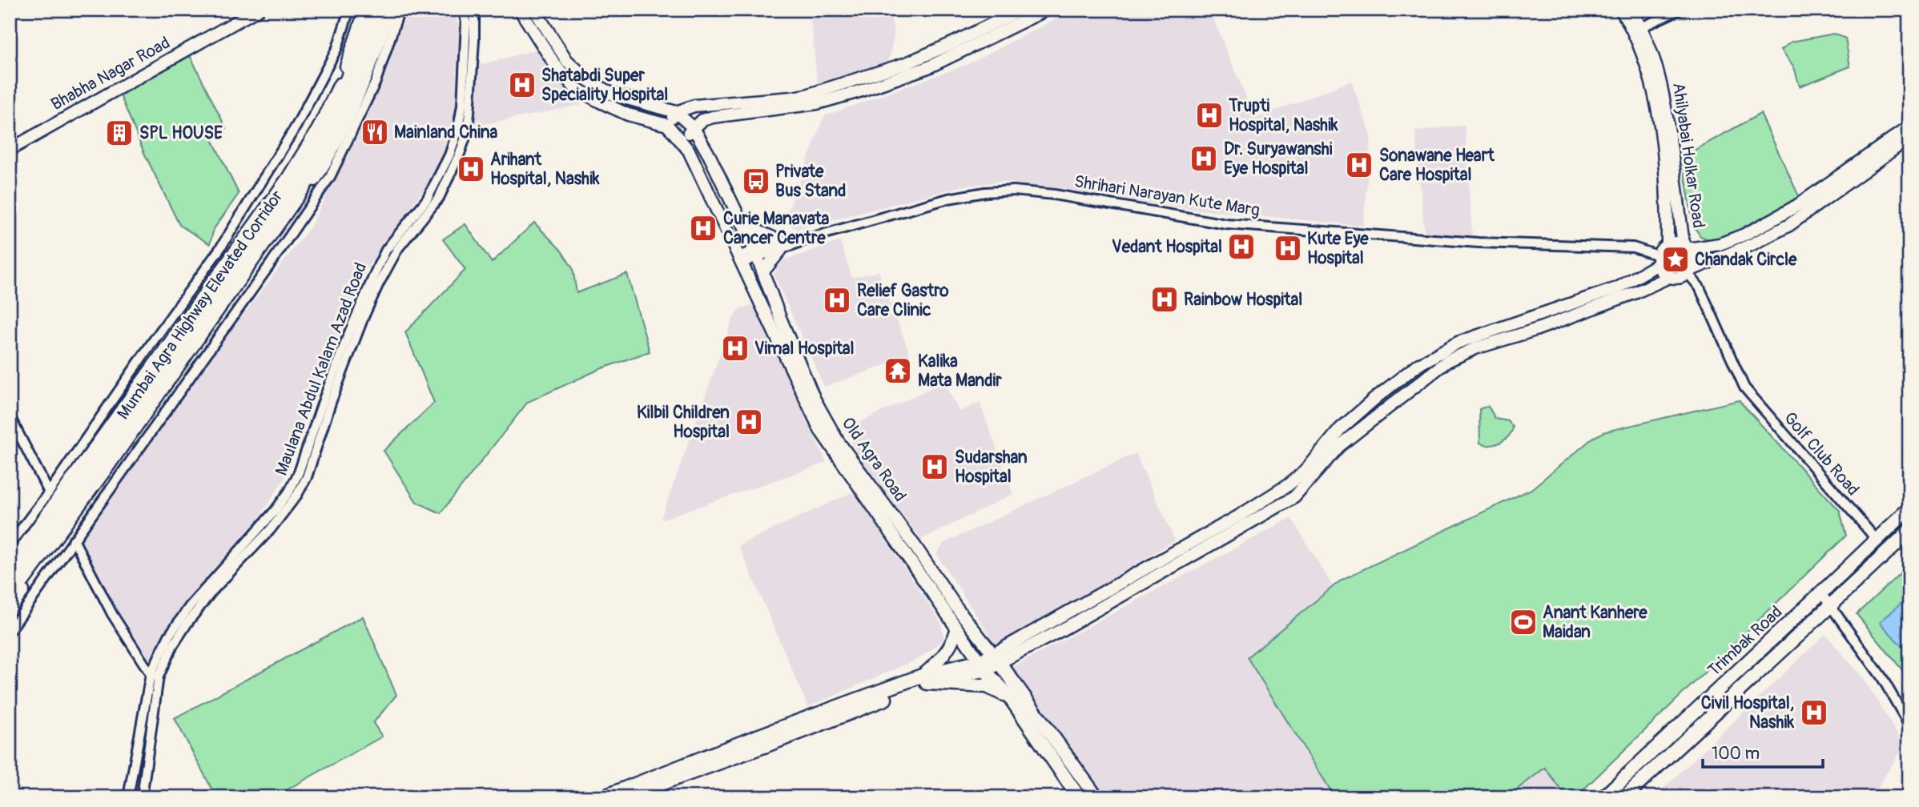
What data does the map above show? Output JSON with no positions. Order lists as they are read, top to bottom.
{
  "streets": {
    "highway": ["Mumbai Agra Highway Elevated Corridor", "Old Agra Road", "Trimbak Road"],
    "main road": ["Bhabha Nagar Road", "Ahilyabai Holkar Road"],
    "street": ["Shrihari Narayan Kute Marg", "Maulana Abdul Kalam Azad Road", "Golf Club Road"]
  },
  "crossings": [
    ["Ahilyabai Holkar Road", "Shrihari Narayan Kute Marg"],
    ["Ahilyabai Holkar Road", "Golf Club Road"],
    ["Shrihari Narayan Kute Marg", "Golf Club Road"],
    ["Shrihari Narayan Kute Marg", "Old Agra Road"],
    ["Golf Club Road", "Trimbak Road"]
  ],
  "places": {
    "hospital": [
      "Shatabdi Super Speciality Hospital",
      "Trupti Hospital, Nashik",
      "Dr. Suryawanshi Eye Hospital",
      "Sonawane Heart Care Hospital",
      "Arihant Hospital, Nashik",
      "Curie Manavata Cancer Centre",
      "Vedant Hospital",
      "Kute Eye Hospital",
      "Rainbow Hospital",
      "Relief Gastro Care Clinic",
      "Vimal Hospital",
      "Kilbil Children Hospital",
      "Sudarshan Hospital",
      "Civil Hospital, Nashik"
    ],
    "restaurant": ["Mainland China"],
    "building": ["SPL HOUSE"],
    "bus stop": ["Private Bus Stand"],
    "place": ["Chandak Circle"],
    "temple": ["Kalika Mata Mandir"],
    "sports": ["Anant Kanhere Maidan"]
  },
  "scale_bar": "100 m"
}
